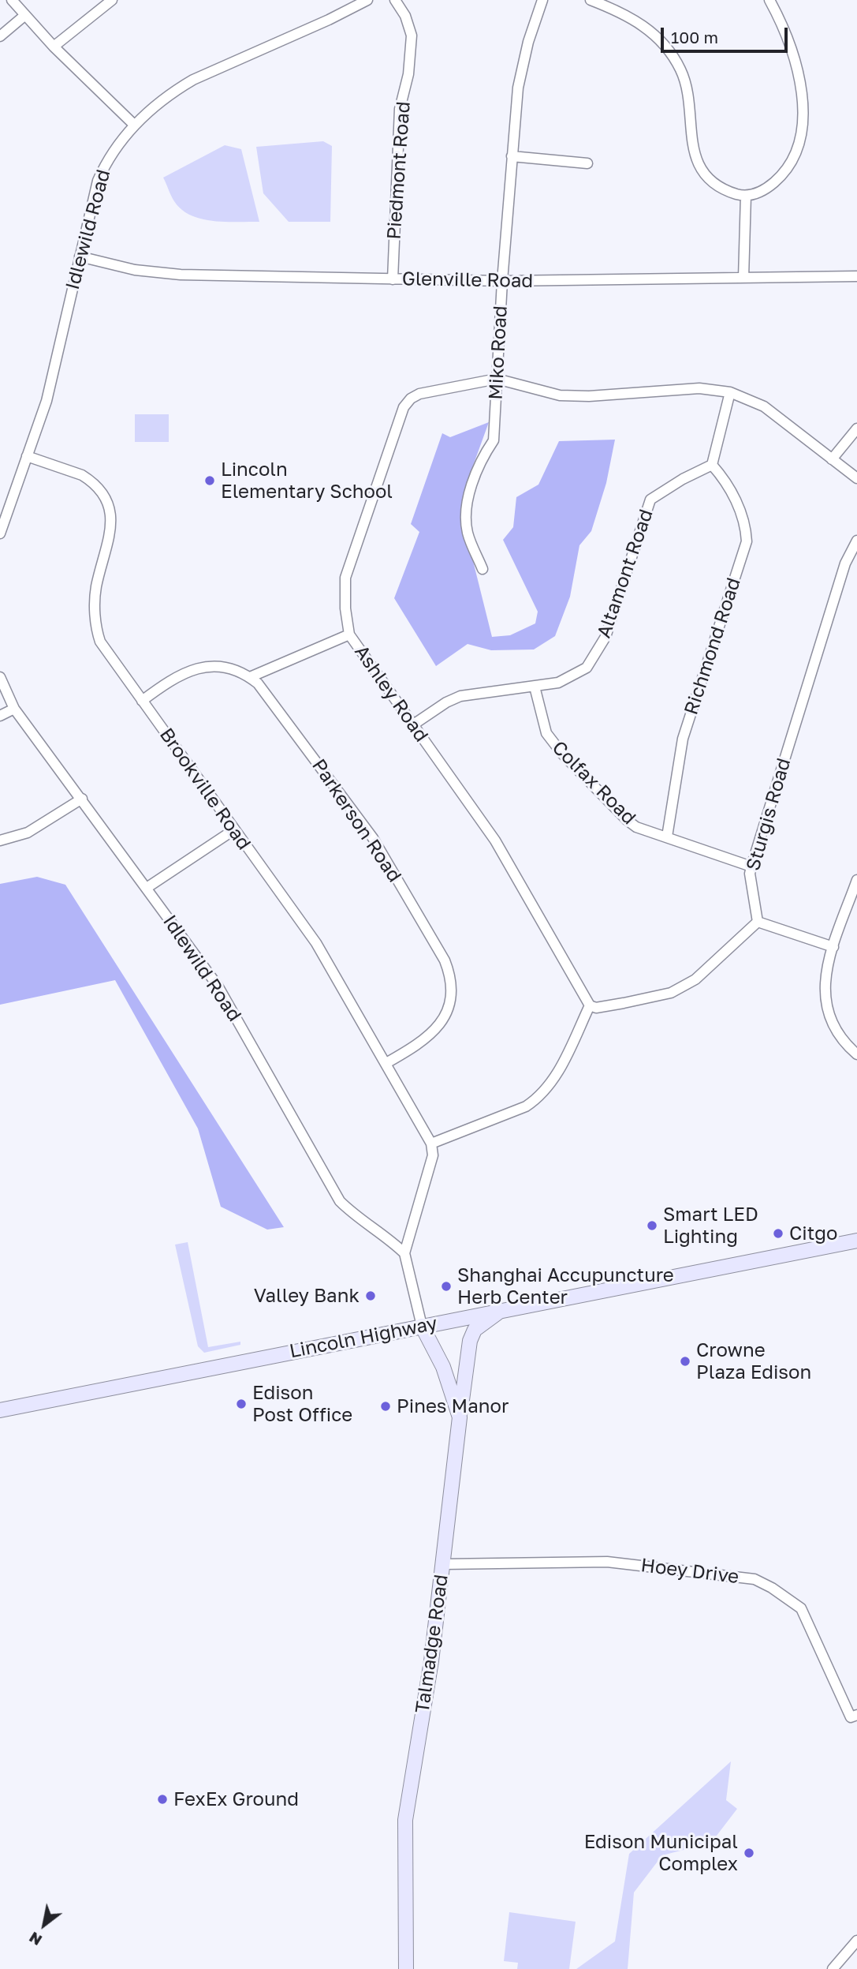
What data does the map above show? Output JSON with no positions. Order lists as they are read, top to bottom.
{
  "streets": {
    "main road": ["Lincoln Highway", "Talmadge Road"],
    "street": [
      "Piedmont Road",
      "Idlewild Road",
      "Glenville Road",
      "Miko Road",
      "Altamont Road",
      "Richmond Road",
      "Ashley Road",
      "Colfax Road",
      "Brookville Road",
      "Sturgis Road",
      "Parkerson Road",
      "Hoey Drive"
    ]
  },
  "crossings": [
    ["Piedmont Road", "Glenville Road"],
    ["Idlewild Road", "Glenville Road"],
    ["Idlewild Road", "Brookville Road"],
    ["Glenville Road", "Miko Road"],
    ["Miko Road", "Ashley Road"],
    ["Altamont Road", "Richmond Road"],
    ["Altamont Road", "Ashley Road"],
    ["Altamont Road", "Colfax Road"],
    ["Richmond Road", "Colfax Road"],
    ["Colfax Road", "Sturgis Road"],
    ["Brookville Road", "Parkerson Road"],
    ["Lincoln Highway", "Talmadge Road"],
    ["Hoey Drive", "Talmadge Road"]
  ],
  "places": [
    "Lincoln Elementary School",
    "Smart LED Lighting",
    "Citgo",
    "Shanghai Accupuncture Herb Center",
    "Valley Bank",
    "Crowne Plaza Edison",
    "Edison Post Office",
    "Pines Manor",
    "FexEx Ground",
    "Edison Municipal Complex"
  ],
  "scale_bar": "100 m",
  "north": "bottom left"
}
